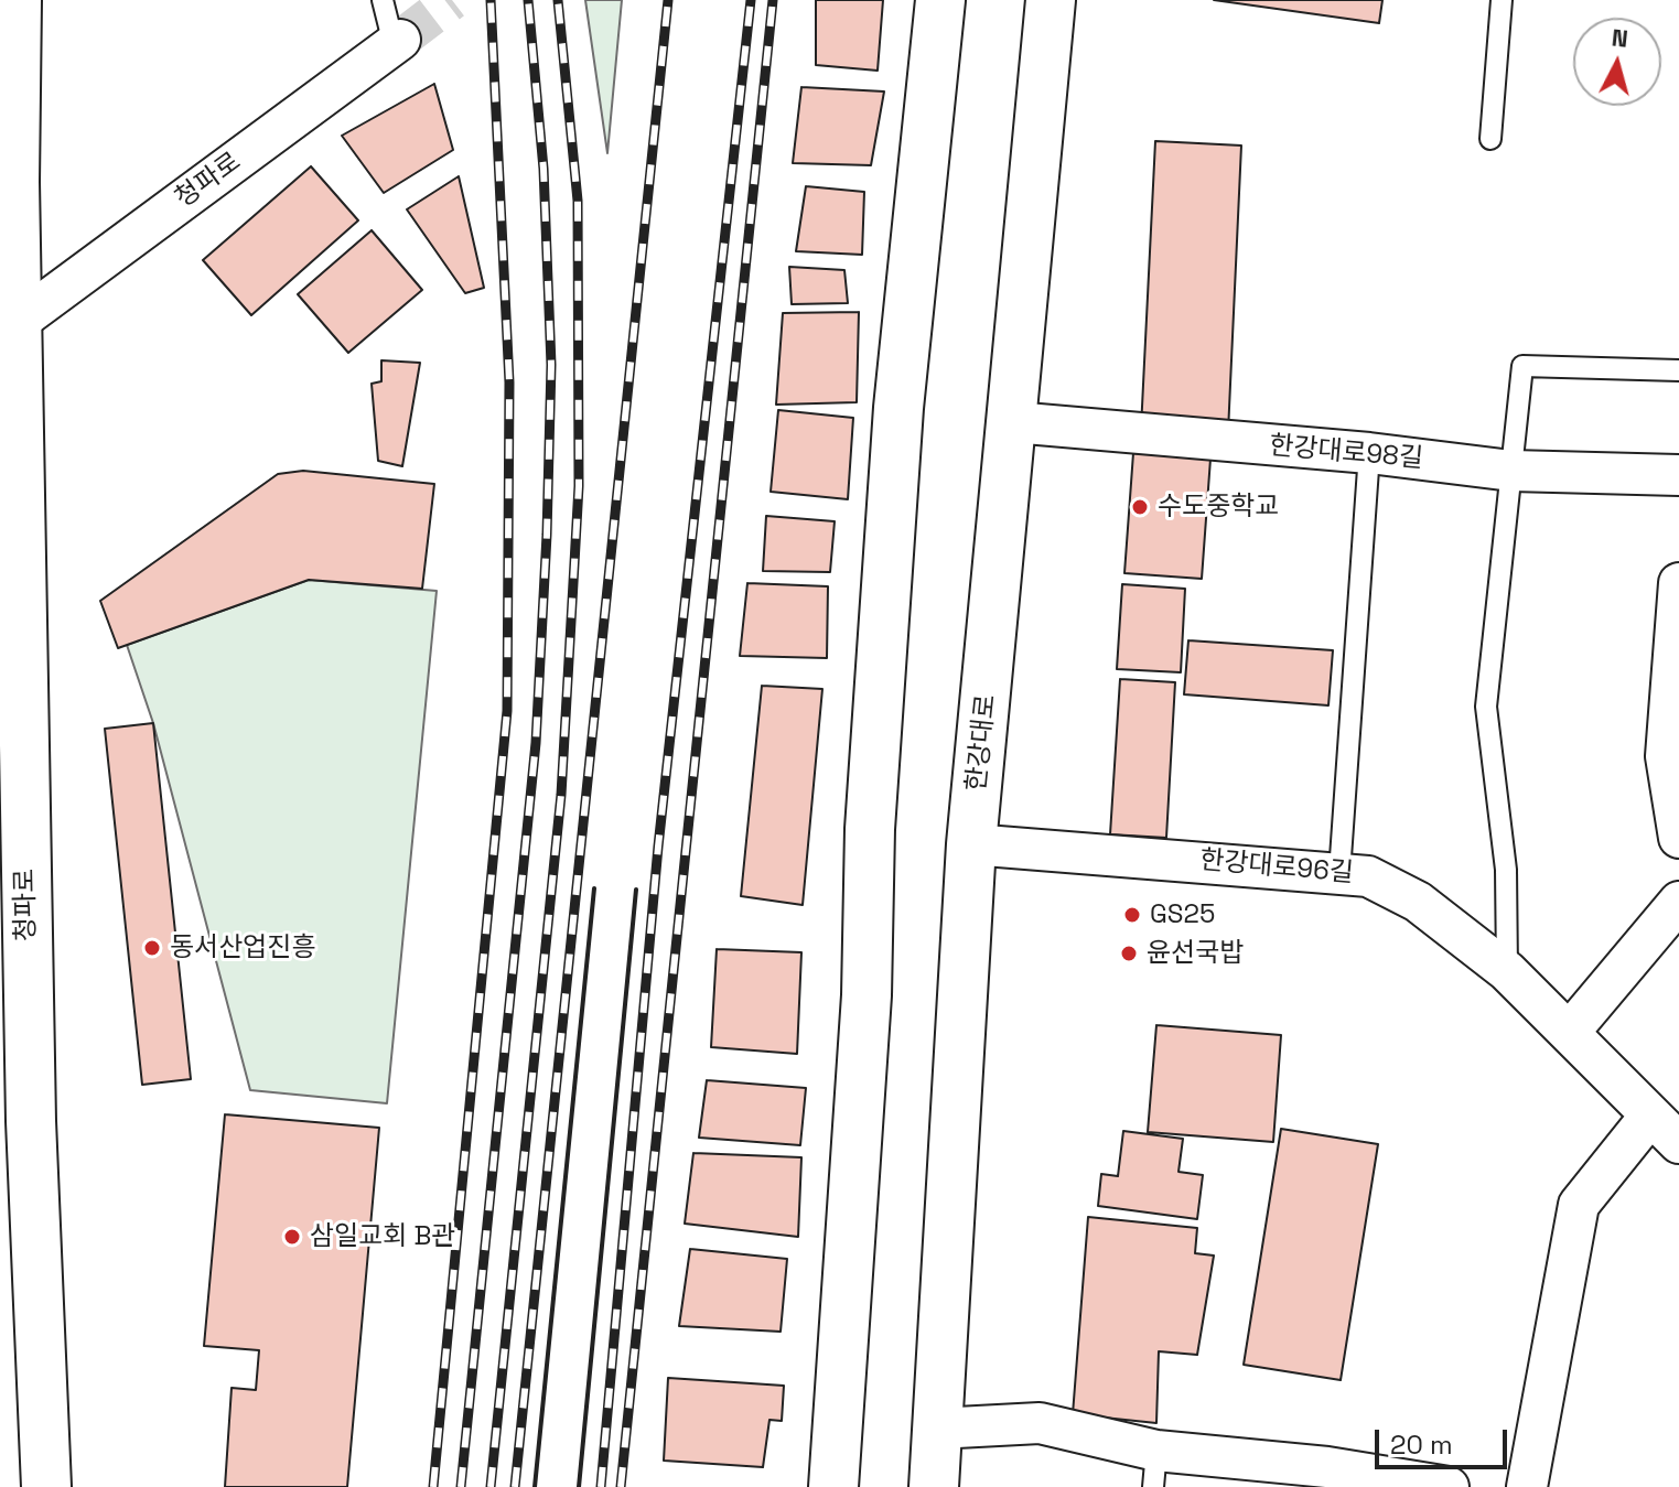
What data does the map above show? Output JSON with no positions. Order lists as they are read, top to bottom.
{
  "streets": {
    "main road": ["청파로", "한강대로"],
    "street": ["한강대로98길", "한강대로96길"]
  },
  "crossings": [
    ["한강대로98길", "한강대로"],
    ["한강대로", "한강대로96길"]
  ],
  "places": [
    "수도중학교",
    "GS25",
    "동서산업진흥",
    "윤선국밥",
    "삼일교회 B관"
  ],
  "scale_bar": "20 m",
  "north": "top"
}
